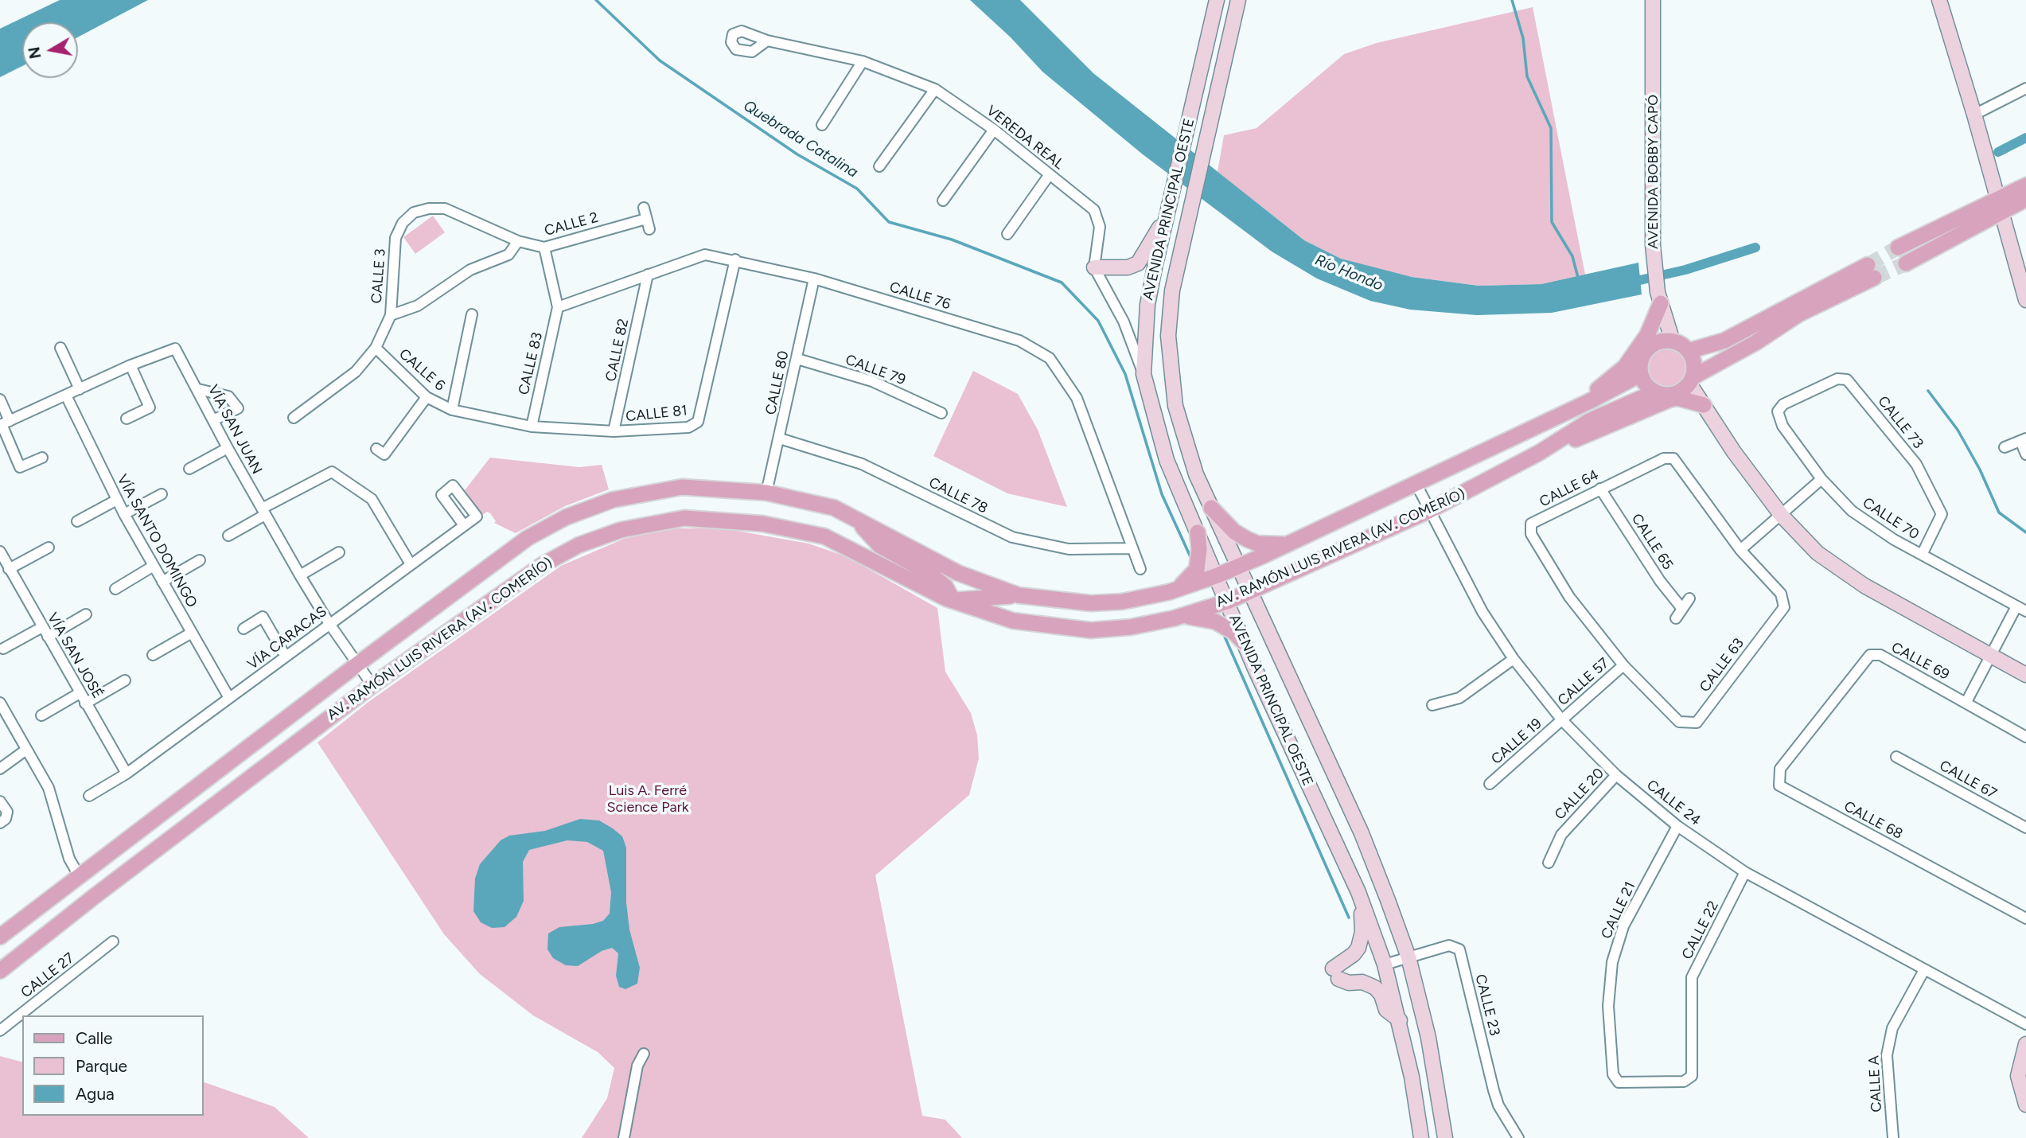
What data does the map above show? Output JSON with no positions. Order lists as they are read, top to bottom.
{
  "streets": {
    "main road": ["AVENIDA BOBBY CAPÓ", "AVENIDA PRINCIPAL OESTE", "AV. RAMÓN LUIS RIVERA (AV. COMERÍO)"],
    "street": [
      "VEREDA REAL",
      "CALLE 2",
      "CALLE 3",
      "CALLE 76",
      "CALLE 82",
      "CALLE 83",
      "CALLE 6",
      "CALLE 79",
      "CALLE 80",
      "CALLE 81",
      "CALLE 73",
      "VÍA SAN JUAN",
      "CALLE 64",
      "CALLE 78",
      "CALLE 70",
      "VÍA SANTO DOMINGO",
      "CALLE 65",
      "VÍA CARACAS",
      "VÍA SAN JOSÉ",
      "CALLE 69",
      "CALLE 63",
      "CALLE 57",
      "CALLE 19",
      "CALLE 67",
      "CALLE 20",
      "CALLE 24",
      "CALLE 68",
      "CALLE 21",
      "CALLE 22",
      "CALLE 27",
      "CALLE 23",
      "CALLE A"
    ]
  },
  "crossings": [
    ["AVENIDA BOBBY CAPÓ", "AV. RAMÓN LUIS RIVERA (AV. COMERÍO)"],
    ["AVENIDA PRINCIPAL OESTE", "AV. RAMÓN LUIS RIVERA (AV. COMERÍO)"],
    ["AVENIDA PRINCIPAL OESTE", "CALLE 23"],
    ["CALLE 2", "CALLE 3"],
    ["CALLE 3", "CALLE 6"],
    ["CALLE 76", "CALLE 82"],
    ["CALLE 76", "CALLE 83"],
    ["CALLE 76", "CALLE 80"],
    ["CALLE 76", "CALLE 81"],
    ["CALLE 76", "CALLE 78"],
    ["CALLE 82", "CALLE 81"],
    ["CALLE 83", "CALLE 81"],
    ["CALLE 6", "CALLE 81"],
    ["CALLE 79", "CALLE 80"],
    ["CALLE 80", "CALLE 78"],
    ["CALLE 80", "AV. RAMÓN LUIS RIVERA (AV. COMERÍO)"],
    ["CALLE 73", "CALLE 70"],
    ["VÍA SAN JUAN", "VÍA SANTO DOMINGO"],
    ["VÍA SAN JUAN", "AV. RAMÓN LUIS RIVERA (AV. COMERÍO)"],
    ["VÍA SAN JUAN", "VÍA CARACAS"],
    ["CALLE 64", "CALLE 65"],
    ["CALLE 64", "CALLE 63"],
    ["CALLE 64", "CALLE 57"],
    ["VÍA SANTO DOMINGO", "VÍA CARACAS"],
    ["AV. RAMÓN LUIS RIVERA (AV. COMERÍO)", "CALLE 24"],
    ["VÍA CARACAS", "VÍA SAN JOSÉ"],
    ["CALLE 69", "CALLE 68"],
    ["CALLE 63", "CALLE 57"],
    ["CALLE 57", "CALLE 19"],
    ["CALLE 57", "CALLE 24"],
    ["CALLE 19", "CALLE 24"],
    ["CALLE 20", "CALLE 24"],
    ["CALLE 24", "CALLE 21"],
    ["CALLE 24", "CALLE 22"],
    ["CALLE 24", "CALLE A"],
    ["CALLE 21", "CALLE 22"]
  ],
  "water": ["Quebrada Catalina", "Río Hondo"],
  "parks": ["Luis A. Ferré Science Park"],
  "legend": ["Calle", "Parque", "Agua"],
  "north": "left"
}
